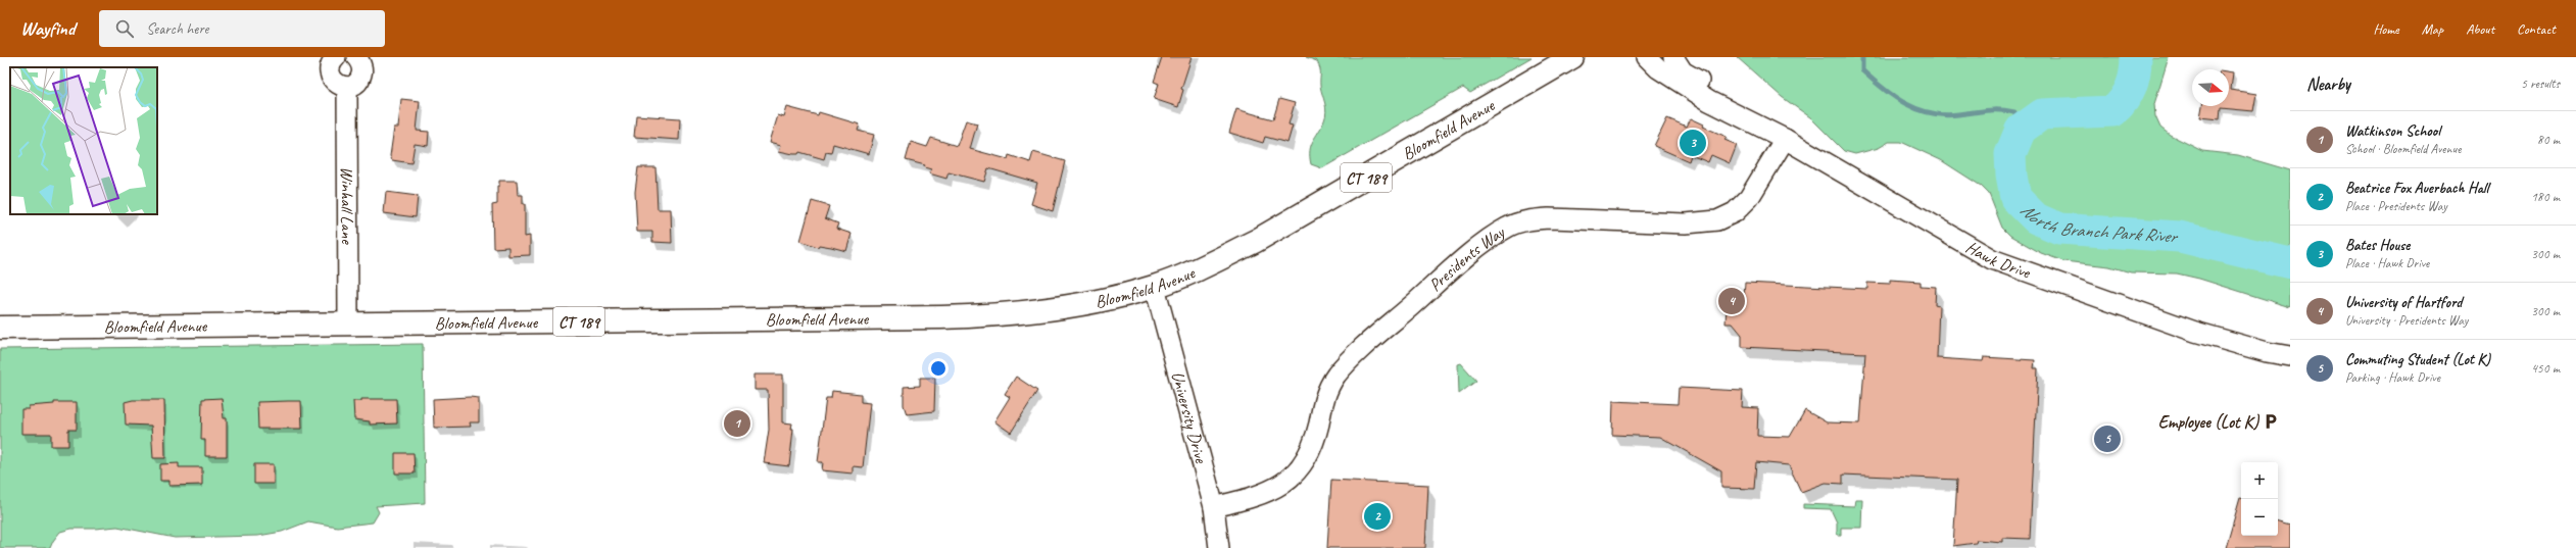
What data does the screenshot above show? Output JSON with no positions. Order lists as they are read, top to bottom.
{
  "streets": {
    "main road": ["Bloomfield Avenue", "CT 189"],
    "street": [
      "Winhall Lane",
      "Hawk Drive",
      "Presidents Way",
      "University Drive"
    ]
  },
  "crossings": [
    ["Bloomfield Avenue", "Winhall Lane"],
    ["Bloomfield Avenue", "University Drive"],
    ["Hawk Drive", "Presidents Way"],
    ["Presidents Way", "University Drive"]
  ],
  "water": ["North Branch Park River"],
  "places": {
    "parking": ["Employee (Lot K)"]
  },
  "north": "right",
  "page": {
    "header": "Wayfind",
    "search": "Search here",
    "nav": [
      "Home",
      "Map",
      "About",
      "Contact"
    ],
    "heading": ["Nearby", "5 results"],
    "list": [
      {
        "mark": "1",
        "name": "Watkinson School",
        "note": "School · Bloomfield Avenue",
        "value": "80 m"
      },
      {
        "mark": "2",
        "name": "Beatrice Fox Auerbach Hall",
        "note": "Place · Presidents Way",
        "value": "180 m"
      },
      {
        "mark": "3",
        "name": "Bates House",
        "note": "Place · Hawk Drive",
        "value": "300 m"
      },
      {
        "mark": "4",
        "name": "University of Hartford",
        "note": "University · Presidents Way",
        "value": "300 m"
      },
      {
        "mark": "5",
        "name": "Commuting Student (Lot K)",
        "note": "Parking · Hawk Drive",
        "value": "450 m"
      }
    ],
    "pins": [
      "3",
      "4",
      "1",
      "5",
      "2"
    ],
    "map_buttons": ["+", "−"]
  }
}
